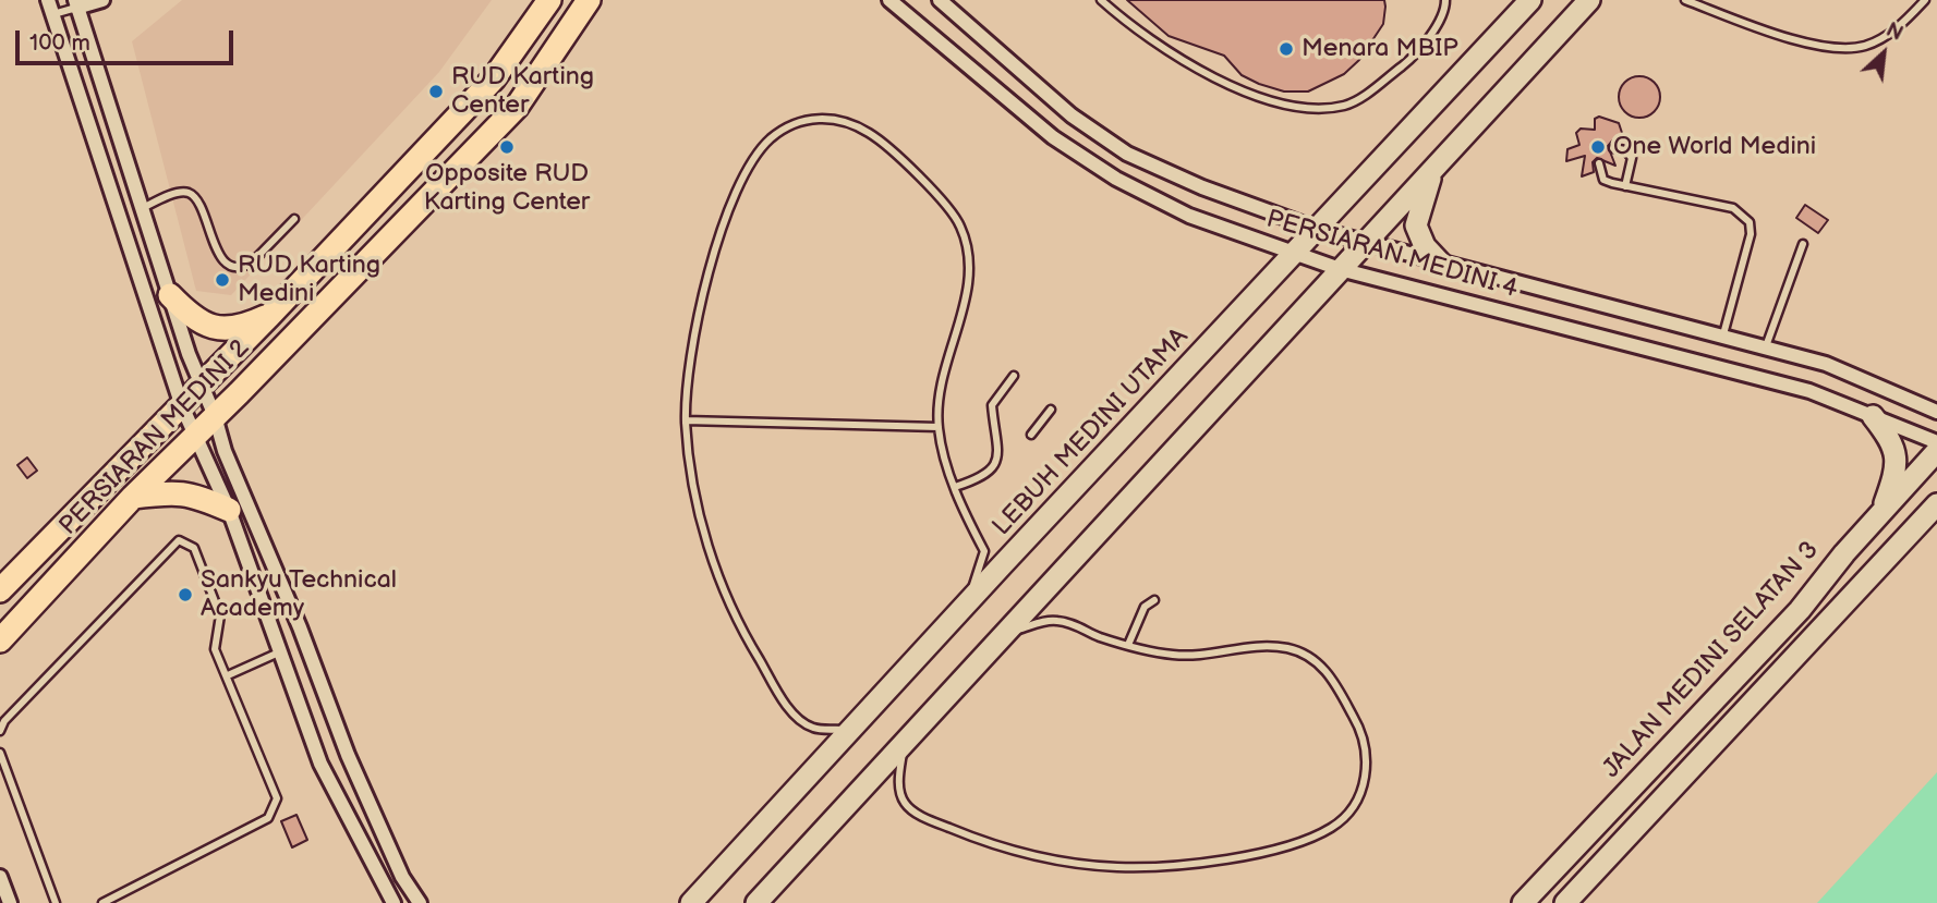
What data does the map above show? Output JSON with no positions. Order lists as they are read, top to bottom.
{
  "streets": {
    "main road": ["LEBUH MEDINI UTAMA", "PERSIARAN MEDINI 2", "JALAN MEDINI SELATAN 3"],
    "street": ["PERSIARAN MEDINI 4"]
  },
  "crossings": [
    ["PERSIARAN MEDINI 4", "LEBUH MEDINI UTAMA"]
  ],
  "places": [
    "Menara MBIP",
    "RUD Karting Center",
    "Opposite RUD Karting Center",
    "One World Medini",
    "RUD Karting Medini",
    "Sankyu Technical Academy"
  ],
  "scale_bar": "100 m",
  "north": "top right"
}
